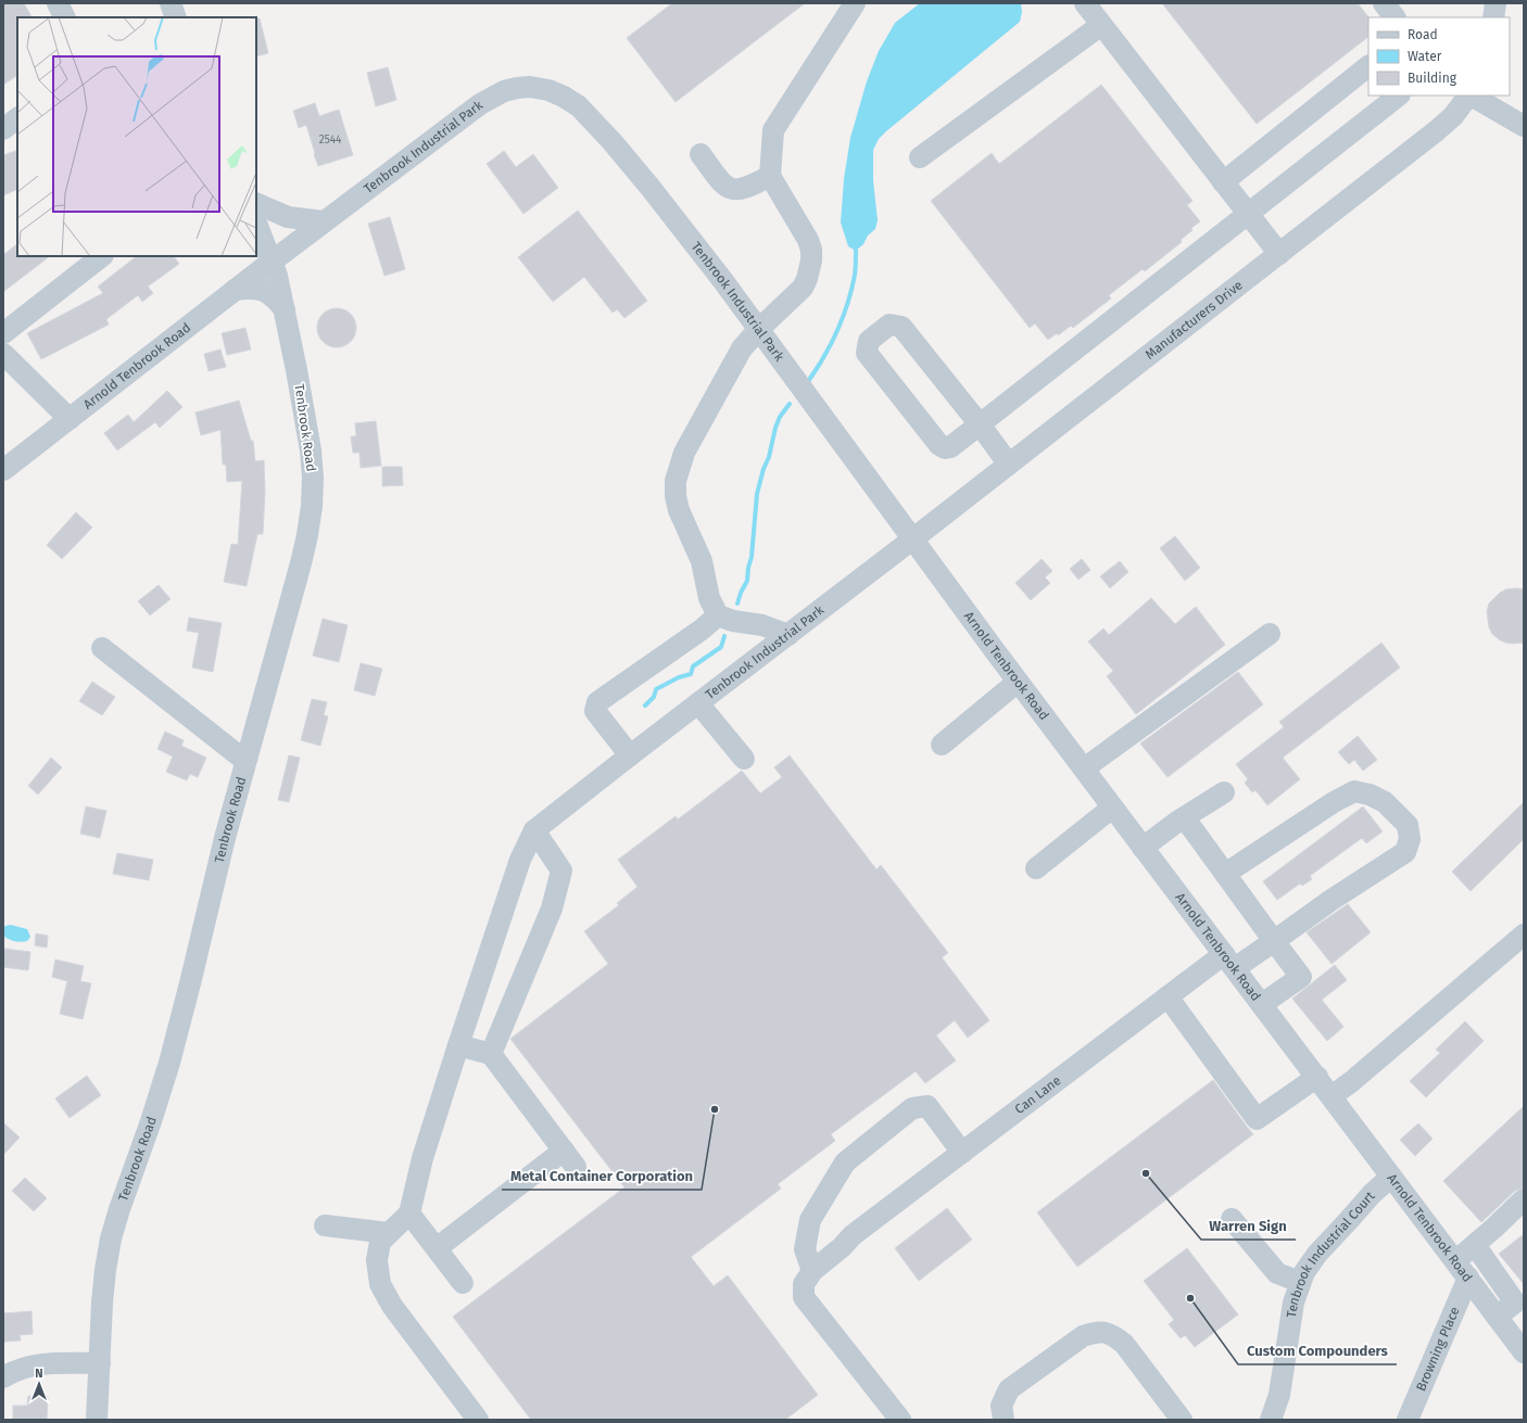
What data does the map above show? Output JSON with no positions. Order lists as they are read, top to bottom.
{
  "streets": {
    "street": [
      "Tenbrook Industrial Park",
      "Manufacturers Drive",
      "Arnold Tenbrook Road",
      "Tenbrook Road",
      "Can Lane",
      "Tenbrook Industrial Court",
      "Browning Place"
    ]
  },
  "crossings": [
    ["Tenbrook Industrial Park", "Manufacturers Drive"],
    ["Tenbrook Industrial Park", "Arnold Tenbrook Road"],
    ["Tenbrook Industrial Park", "Tenbrook Road"],
    ["Manufacturers Drive", "Arnold Tenbrook Road"],
    ["Arnold Tenbrook Road", "Tenbrook Road"],
    ["Arnold Tenbrook Road", "Can Lane"],
    ["Arnold Tenbrook Road", "Tenbrook Industrial Court"],
    ["Arnold Tenbrook Road", "Browning Place"]
  ],
  "places": ["Metal Container Corporation", "Warren Sign", "Custom Compounders"],
  "house_numbers": ["2544"],
  "legend": ["Road", "Water", "Building"],
  "north": "top"
}
